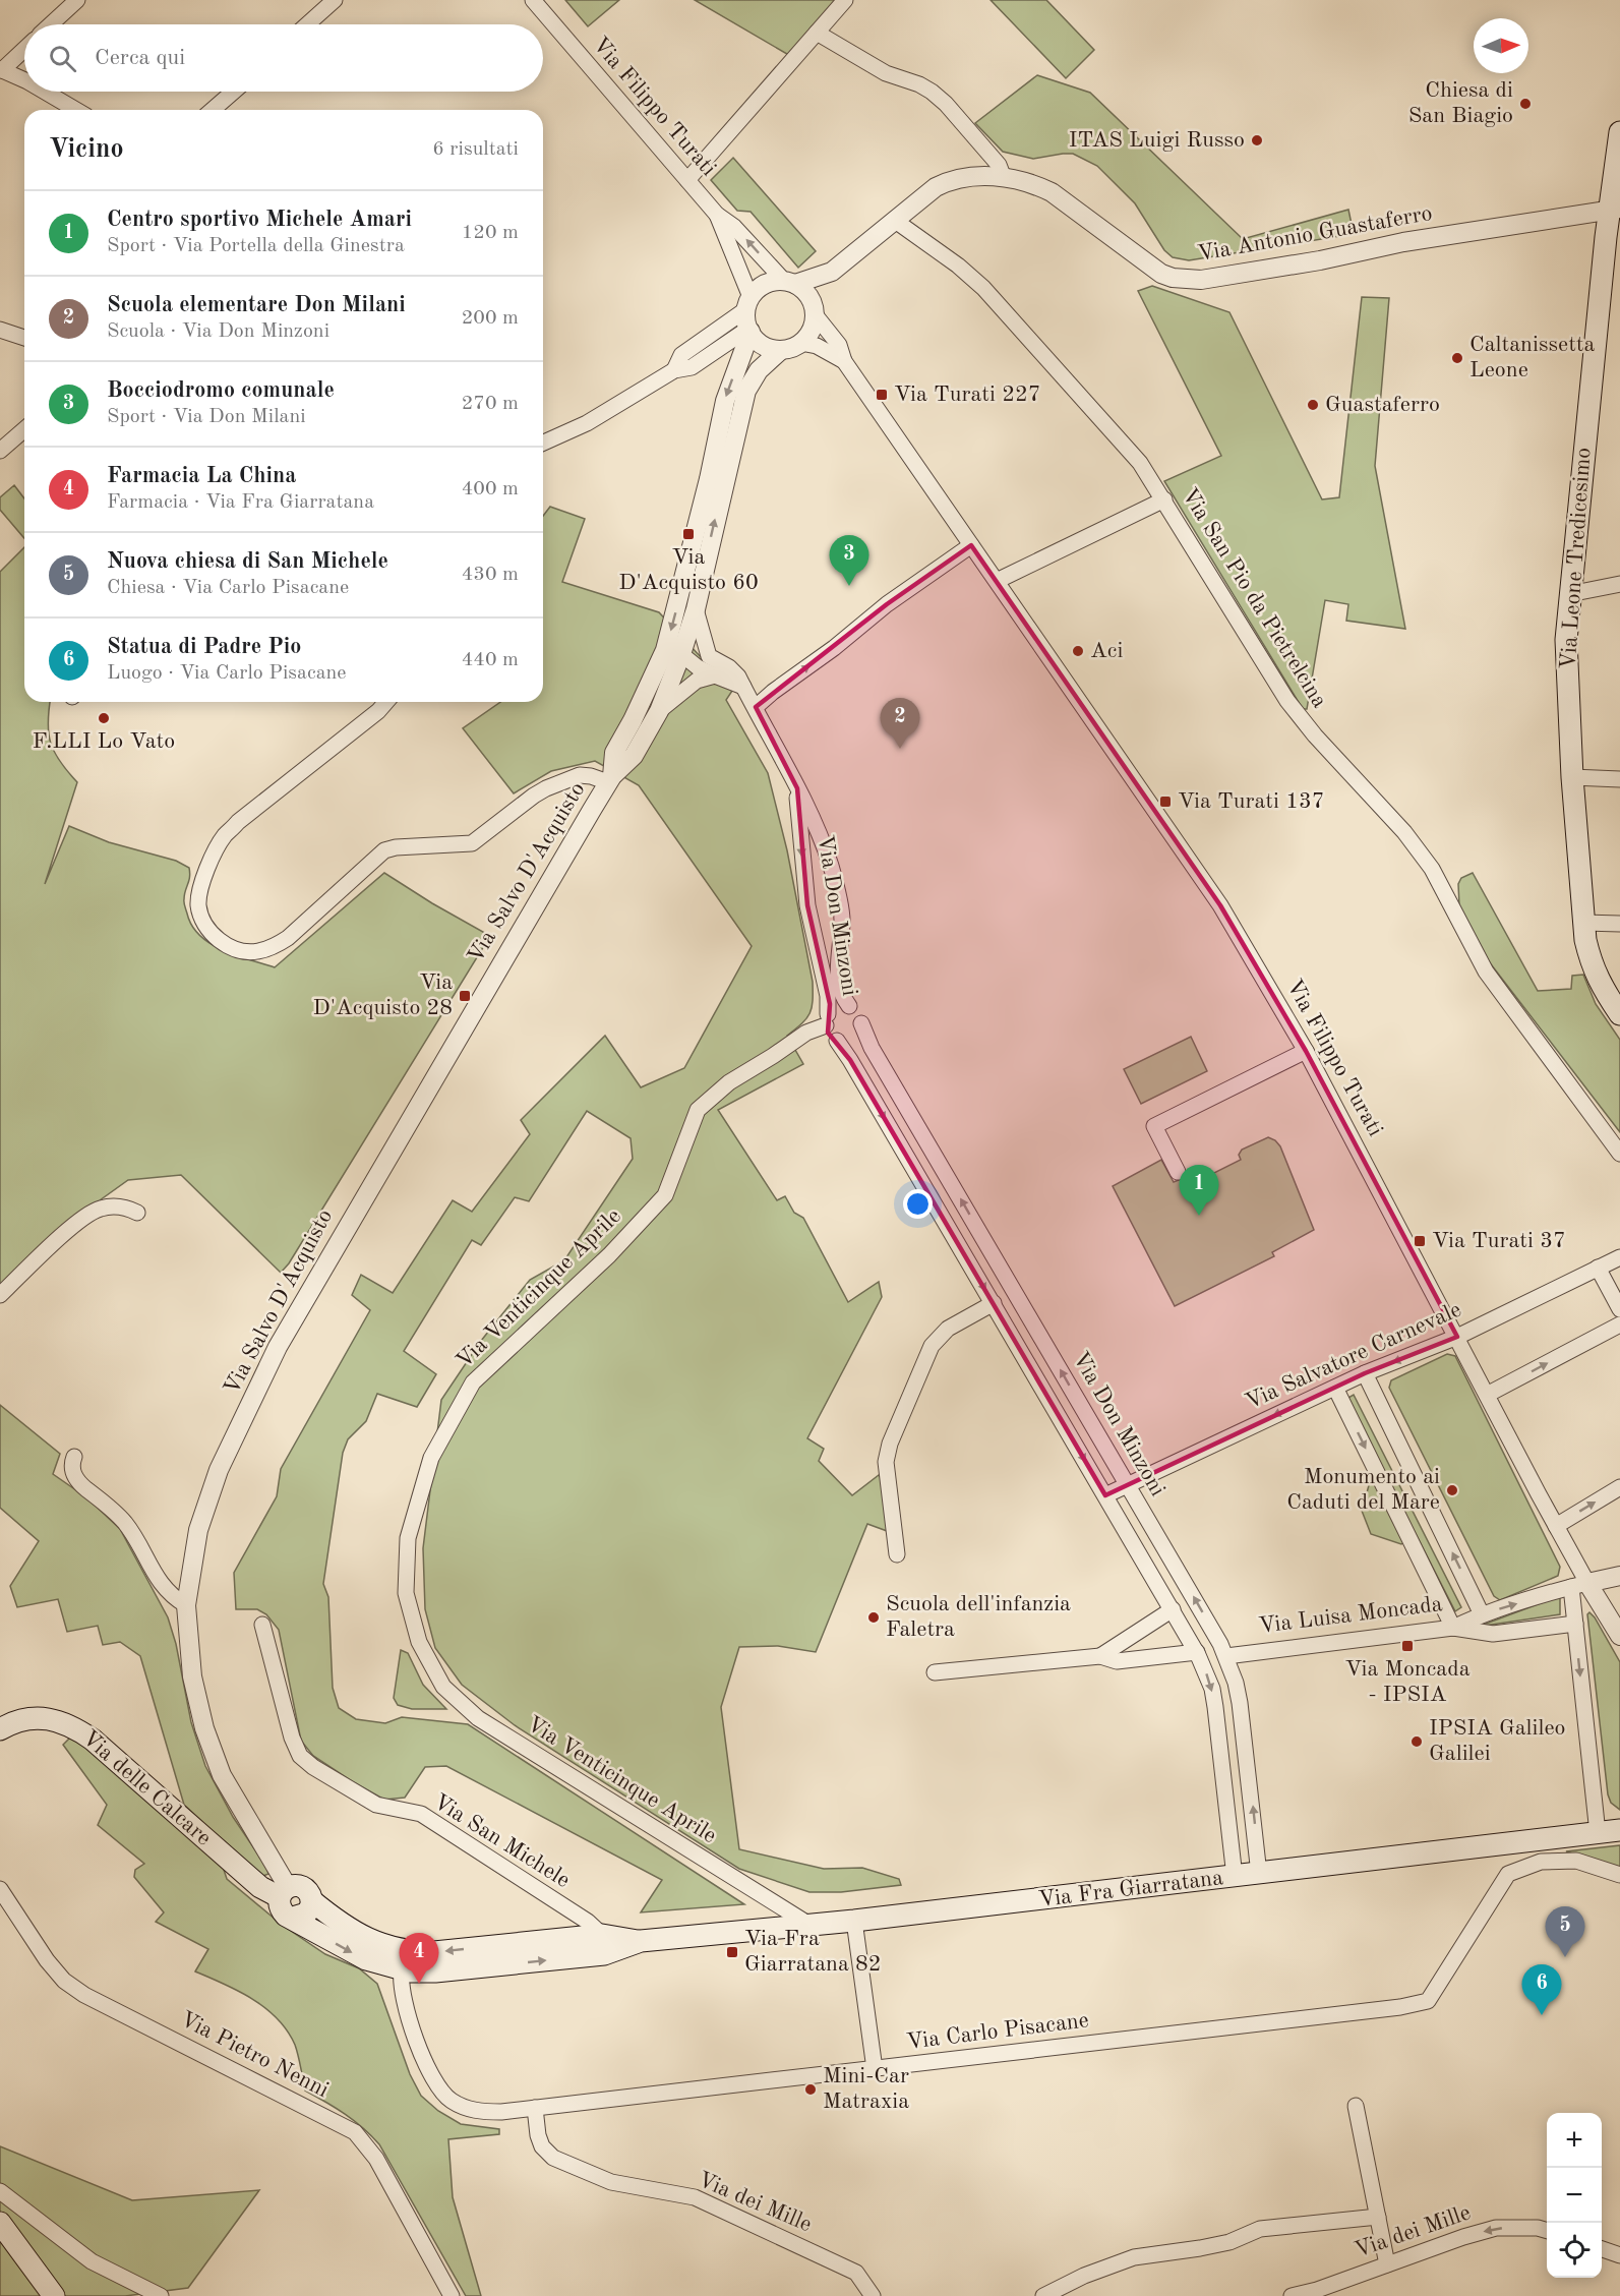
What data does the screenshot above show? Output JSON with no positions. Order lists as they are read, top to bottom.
{
  "streets": {
    "main road": ["Via Leone Tredicesimo", "Via delle Calcare", "Via Fra Giarratana"],
    "street": [
      "Via Filippo Turati",
      "Via Antonio Guastaferro",
      "Via San Pio da Pietrelcina",
      "Via Salvo D'Acquisto",
      "Via Don Minzoni",
      "Via Venticinque Aprile",
      "Via Salvatore Carnevale",
      "Via Luisa Moncada",
      "Via San Michele",
      "Via Carlo Pisacane",
      "Via Pietro Nenni",
      "Via dei Mille"
    ]
  },
  "crossings": [
    ["Via Filippo Turati", "Via Salvo D'Acquisto"],
    ["Via Filippo Turati", "Via Salvatore Carnevale"],
    ["Via Filippo Turati", "Via Luisa Moncada"],
    ["Via Antonio Guastaferro", "Via Leone Tredicesimo"],
    ["Via Antonio Guastaferro", "Via San Pio da Pietrelcina"],
    ["Via Salvo D'Acquisto", "Via delle Calcare"],
    ["Via Salvo D'Acquisto", "Via Fra Giarratana"],
    ["Via Don Minzoni", "Via Venticinque Aprile"],
    ["Via Don Minzoni", "Via Salvatore Carnevale"],
    ["Via Don Minzoni", "Via Luisa Moncada"],
    ["Via Don Minzoni", "Via Fra Giarratana"],
    ["Via Venticinque Aprile", "Via Fra Giarratana"],
    ["Via delle Calcare", "Via Fra Giarratana"],
    ["Via San Michele", "Via Fra Giarratana"],
    ["Via Fra Giarratana", "Via Carlo Pisacane"],
    ["Via Carlo Pisacane", "Via dei Mille"]
  ],
  "one_way": ["Via Salvatore Carnevale"],
  "places": {
    "other": [
      "Chiesa di San Biagio",
      "ITAS Luigi Russo",
      "Caltanissetta Leone",
      "Guastaferro",
      "Aci",
      "F.LLI Lo Vato",
      "Monumento ai Caduti del Mare",
      "Scuola dell'infanzia Faletra",
      "IPSIA Galileo Galilei",
      "Mini-Car Matraxia"
    ],
    "transit": [
      "Via Turati 227",
      "Via D'Acquisto 60",
      "Via Turati 137",
      "Via D'Acquisto 28",
      "Via Turati 37",
      "Via Moncada - IPSIA",
      "Via Fra Giarratana 82"
    ]
  },
  "north": "right",
  "page": {
    "search": "Cerca qui",
    "heading": ["Vicino", "6 risultati"],
    "list": [
      {
        "mark": "1",
        "name": "Centro sportivo Michele Amari",
        "note": "Sport · Via Portella della Ginestra",
        "value": "120 m"
      },
      {
        "mark": "2",
        "name": "Scuola elementare Don Milani",
        "note": "Scuola · Via Don Minzoni",
        "value": "200 m"
      },
      {
        "mark": "3",
        "name": "Bocciodromo comunale",
        "note": "Sport · Via Don Milani",
        "value": "270 m"
      },
      {
        "mark": "4",
        "name": "Farmacia La China",
        "note": "Farmacia · Via Fra Giarratana",
        "value": "400 m"
      },
      {
        "mark": "5",
        "name": "Nuova chiesa di San Michele",
        "note": "Chiesa · Via Carlo Pisacane",
        "value": "430 m"
      },
      {
        "mark": "6",
        "name": "Statua di Padre Pio",
        "note": "Luogo · Via Carlo Pisacane",
        "value": "440 m"
      }
    ],
    "pins": [
      "3",
      "2",
      "1",
      "5",
      "4",
      "6"
    ],
    "map_buttons": ["+", "−"]
  }
}
